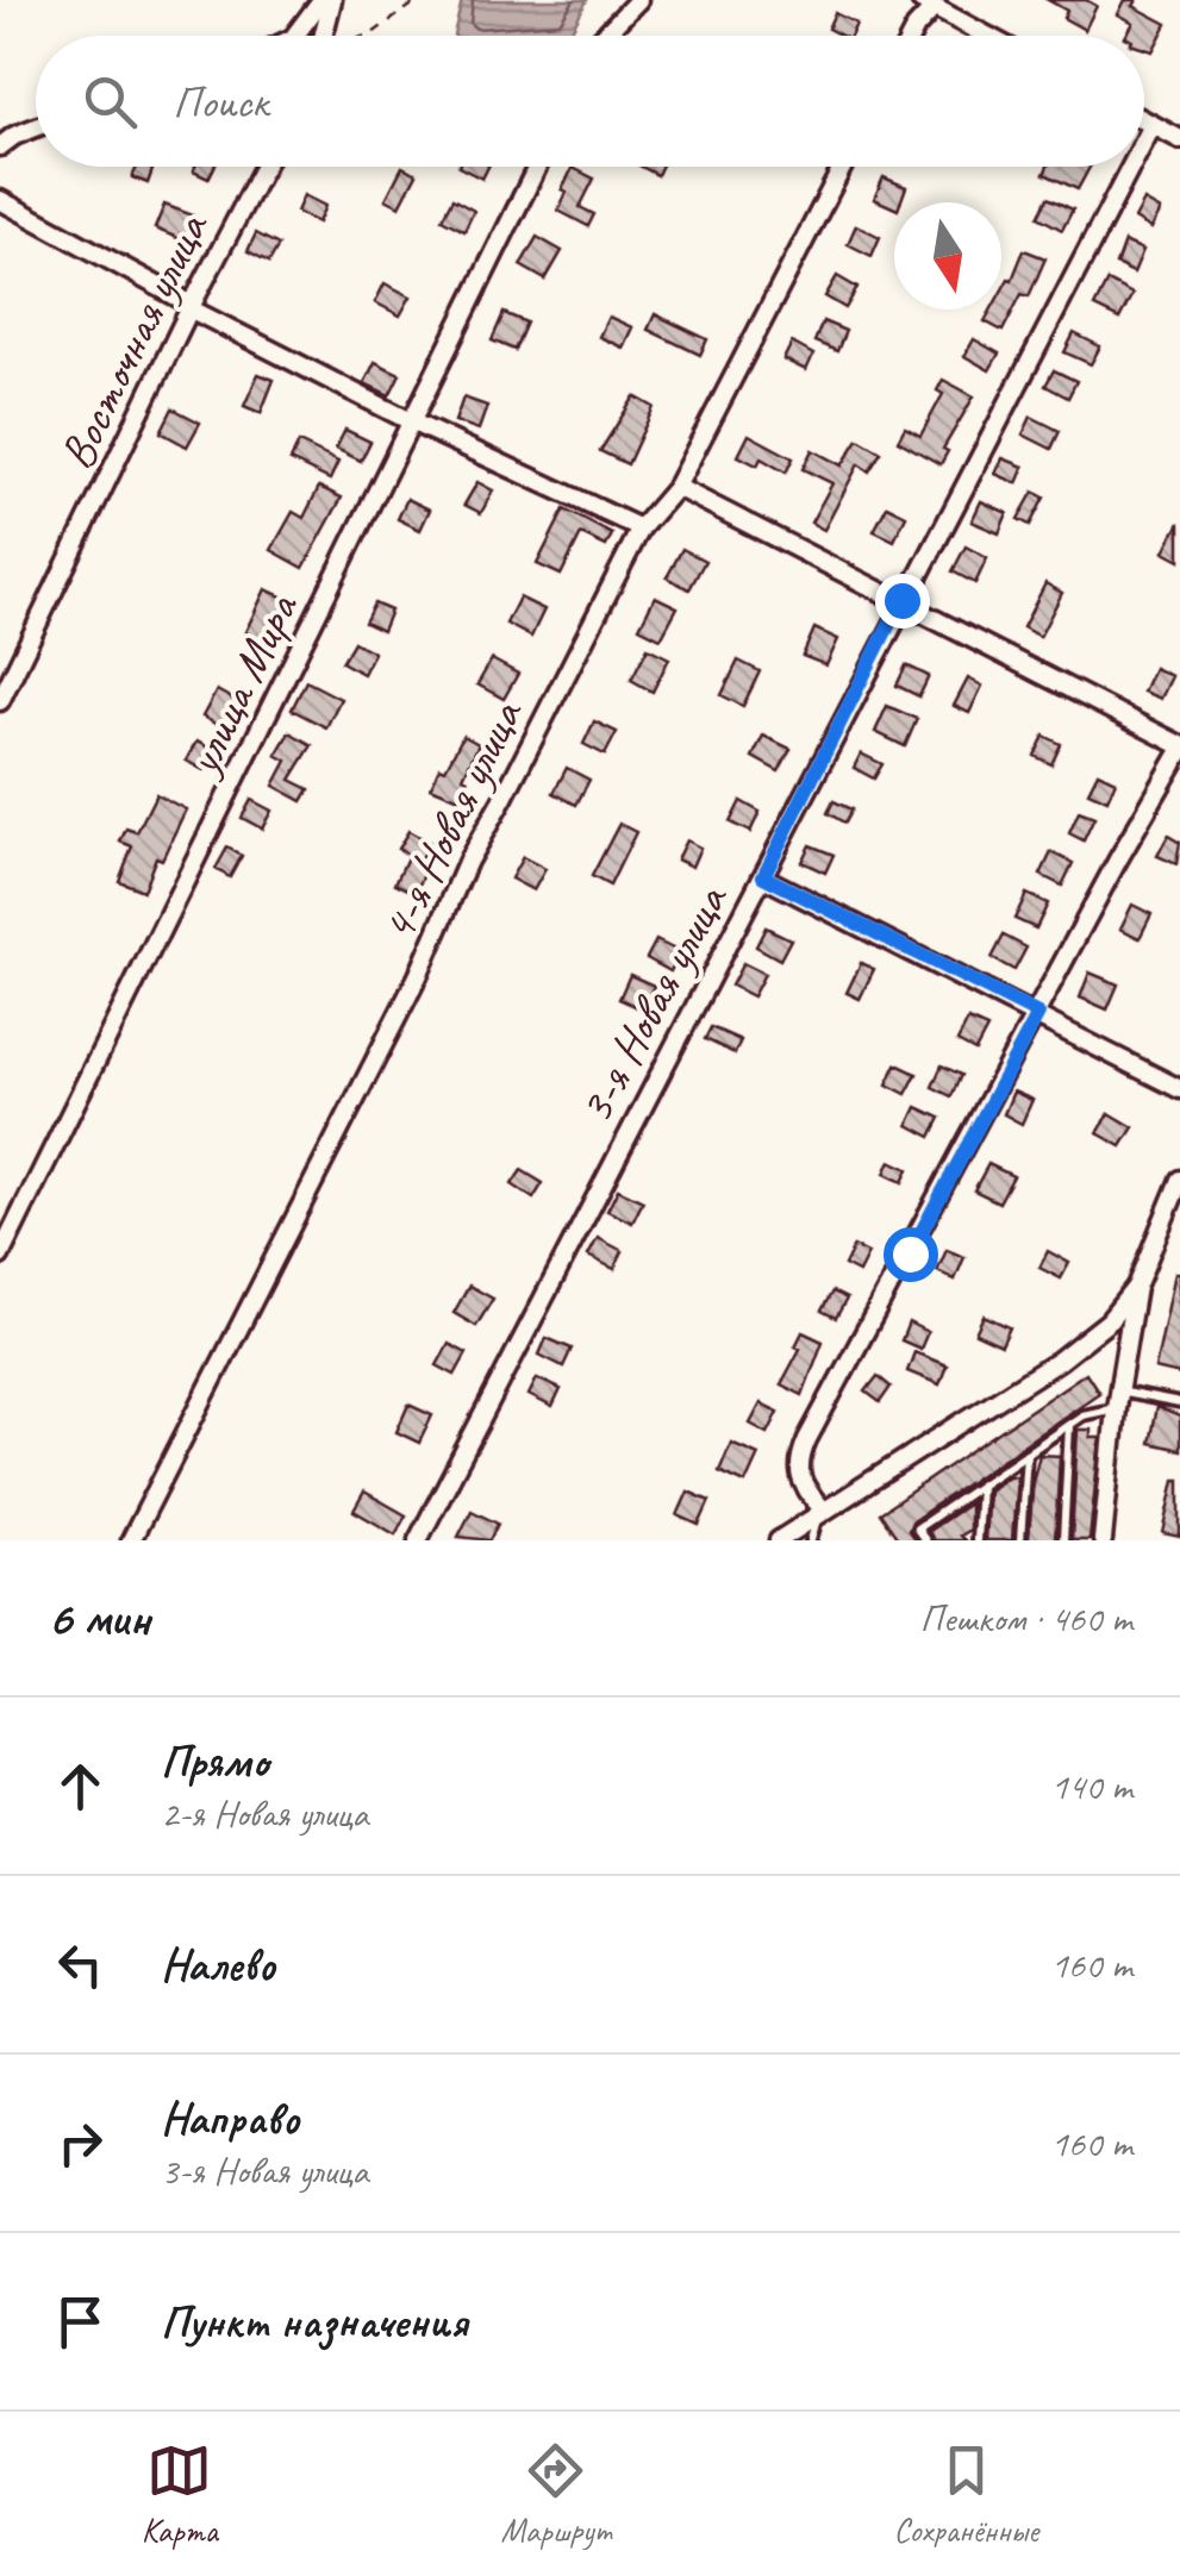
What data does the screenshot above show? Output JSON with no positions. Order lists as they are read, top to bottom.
{
  "streets": {
    "street": [
      "Восточная улица",
      "улица Мира",
      "4-я Новая улица",
      "3-я Новая улица"
    ]
  },
  "north": "bottom",
  "page": {
    "search": "Поиск",
    "heading": ["6 мин", "Пешком · 460 m"],
    "list": [
      ["Прямо", "2-я Новая улица", "140 m"],
      ["Налево", "160 m"],
      ["Направо", "3-я Новая улица", "160 m"],
      "Пункт назначения"
    ],
    "nav": ["Карта", "Маршрут", "Сохранённые"]
  }
}
